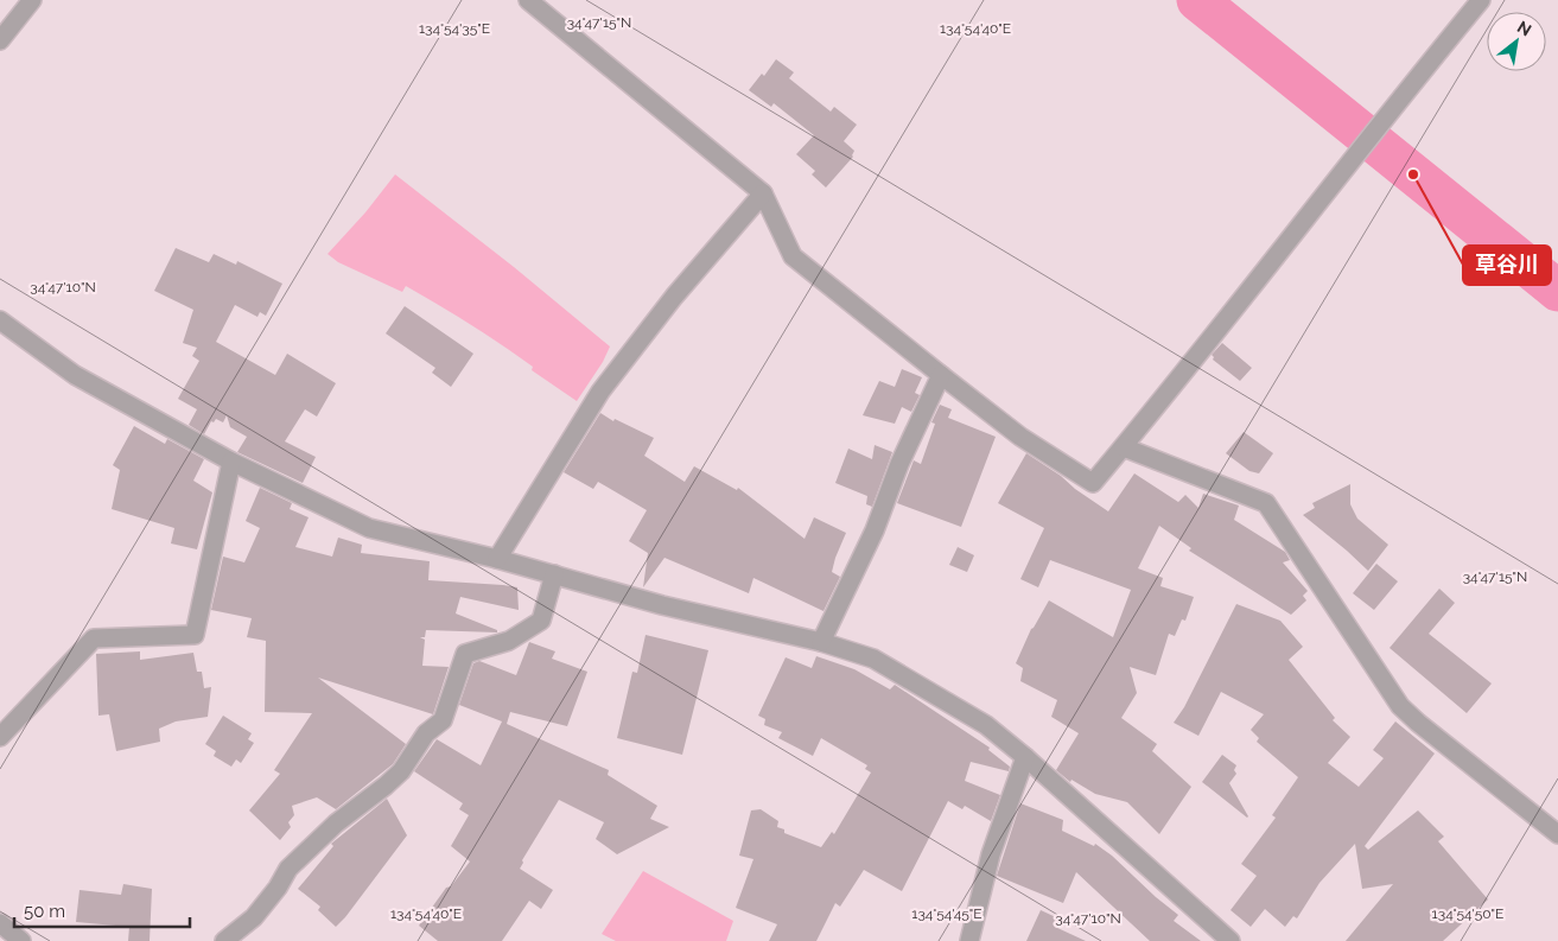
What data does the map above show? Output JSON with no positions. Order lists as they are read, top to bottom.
{
  "places": ["草谷川"],
  "scale_bar": "50 m",
  "north": "top right",
  "coordinates": [
    "34°47'15\"N",
    "134°54'35\"E",
    "134°54'40\"E",
    "34°47'10\"N",
    "134°54'45\"E",
    "134°54'50\"E"
  ]
}
